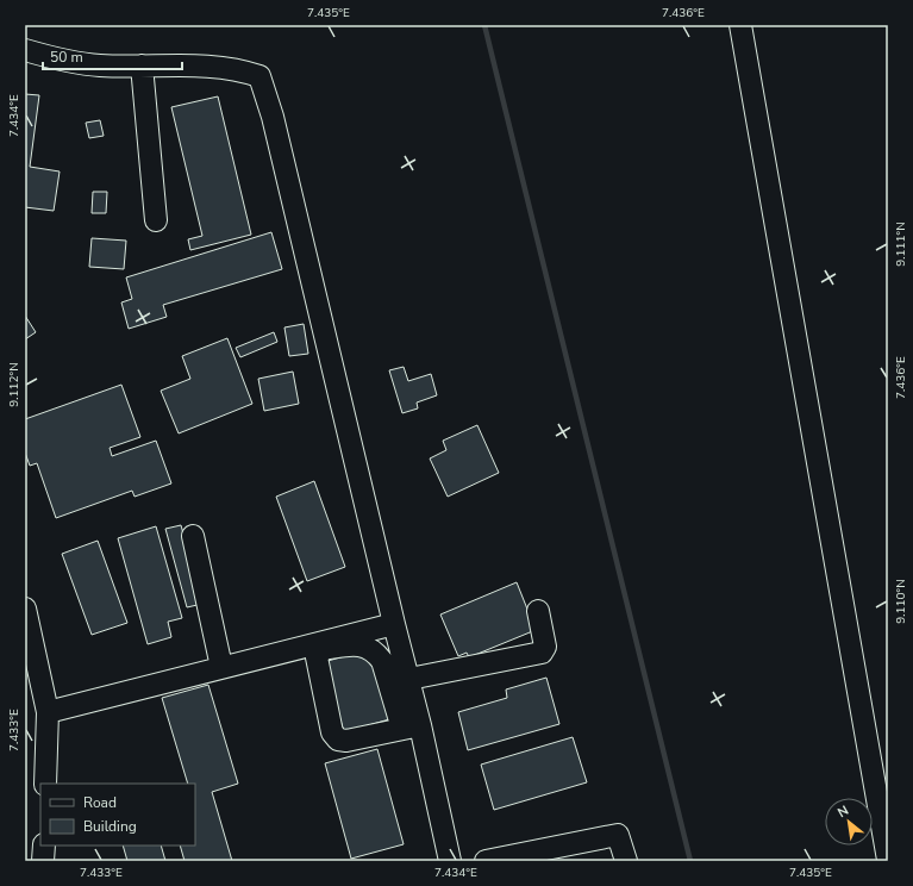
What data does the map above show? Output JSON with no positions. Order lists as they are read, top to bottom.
{
  "legend": ["Road", "Building"],
  "scale_bar": "50 m",
  "north": "top left",
  "coordinates": [
    "7.435°E",
    "7.436°E",
    "7.434°E",
    "9.111°N",
    "9.112°N",
    "9.110°N",
    "7.433°E"
  ]
}
